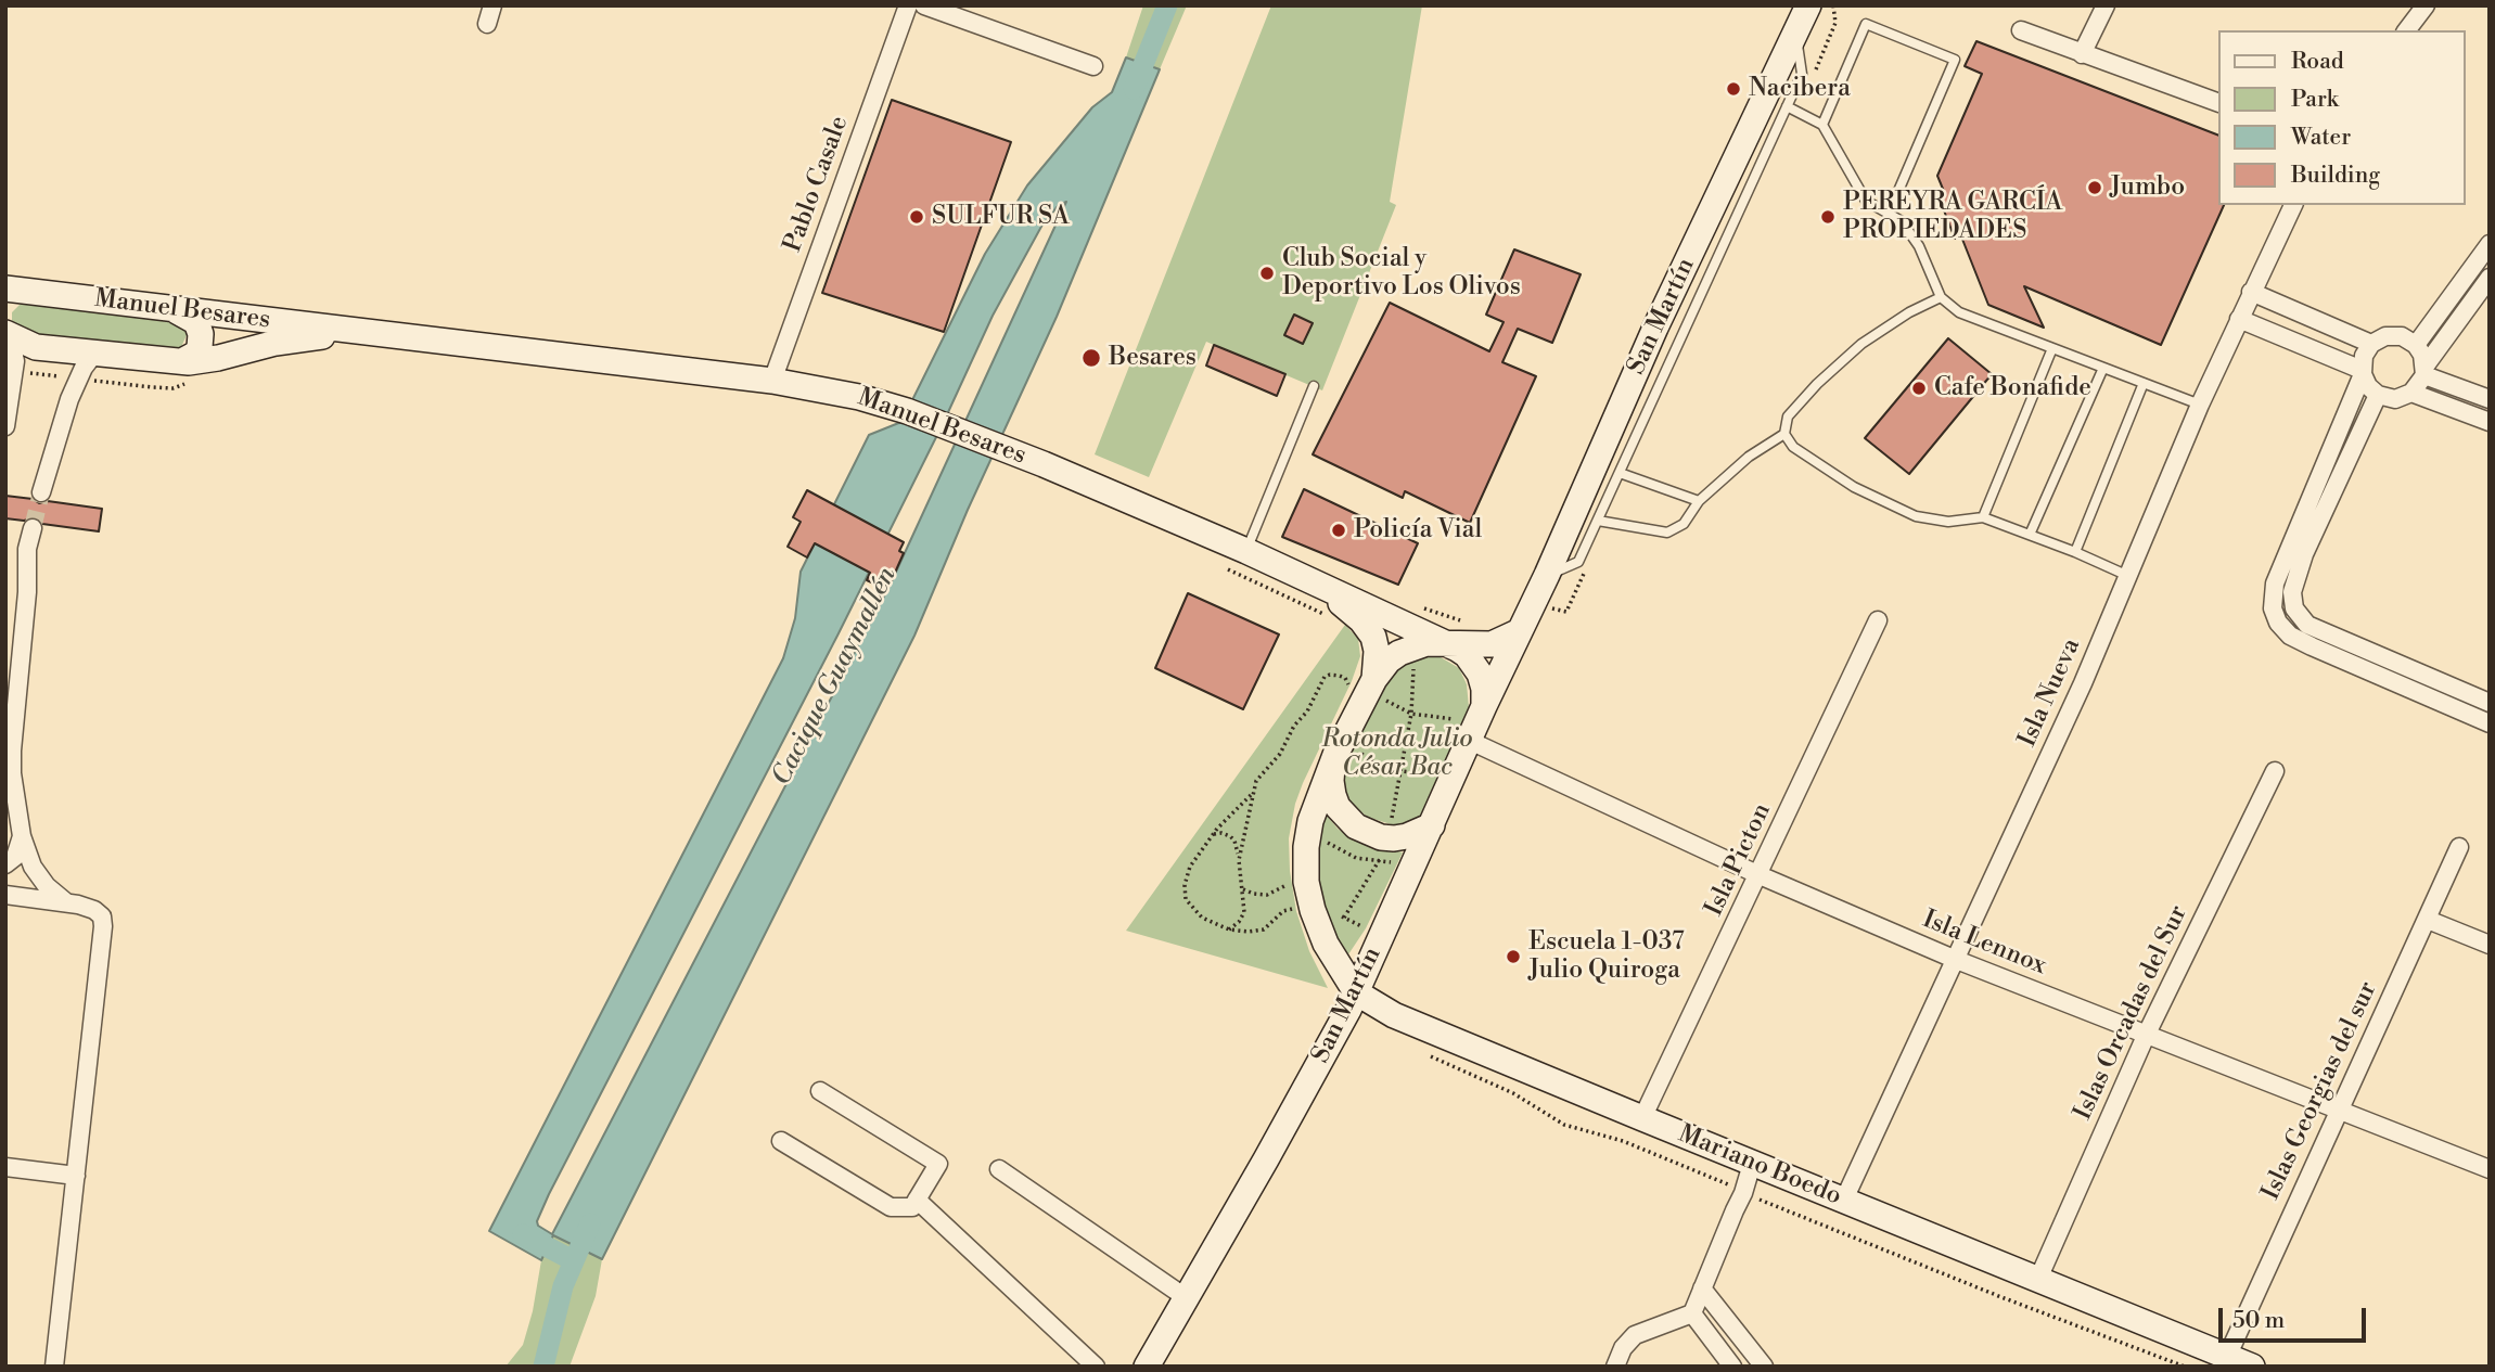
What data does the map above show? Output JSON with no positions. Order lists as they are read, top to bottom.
{
  "streets": {
    "main road": ["Manuel Besares", "San Martín", "Mariano Boedo"],
    "street": [
      "Pablo Casale",
      "Isla Nueva",
      "Isla Picton",
      "Isla Lennox",
      "Islas Orcadas del Sur",
      "Islas Georgias del sur"
    ]
  },
  "crossings": [
    ["Pablo Casale", "Manuel Besares"],
    ["San Martín", "Isla Lennox"],
    ["San Martín", "Mariano Boedo"],
    ["Isla Nueva", "Isla Lennox"],
    ["Isla Nueva", "Mariano Boedo"],
    ["Isla Picton", "Isla Lennox"],
    ["Isla Picton", "Mariano Boedo"],
    ["Isla Lennox", "Islas Orcadas del Sur"],
    ["Isla Lennox", "Islas Georgias del sur"],
    ["Islas Orcadas del Sur", "Mariano Boedo"],
    ["Islas Georgias del sur", "Mariano Boedo"]
  ],
  "water": ["Cacique Guaymallén"],
  "parks": ["Rotonda Julio César Bac"],
  "places": [
    "Nacibera",
    "Jumbo",
    "SULFUR SA",
    "PEREYRA GARCÍA PROPIEDADES",
    "Club Social y Deportivo Los Olivos",
    "Besares",
    "Cafe Bonafide",
    "Policía Vial",
    "Escuela 1-037 Julio Quiroga"
  ],
  "legend": [
    "Road",
    "Park",
    "Water",
    "Building"
  ],
  "scale_bar": "50 m"
}
